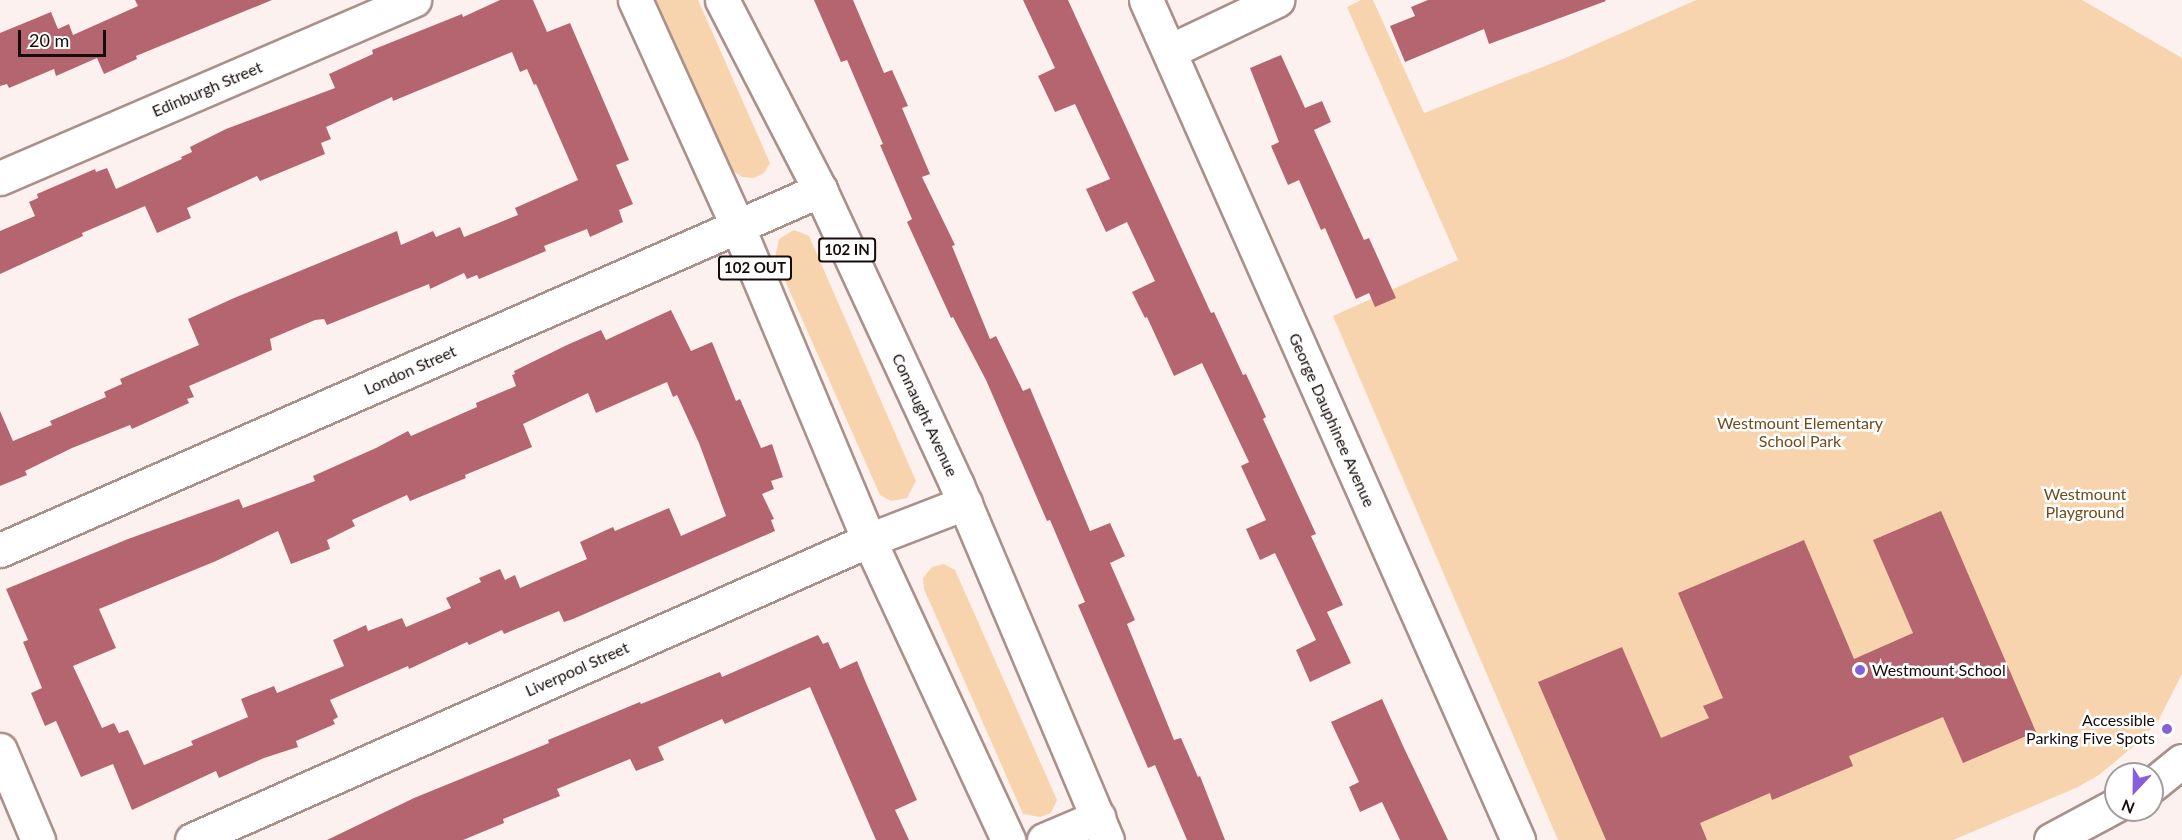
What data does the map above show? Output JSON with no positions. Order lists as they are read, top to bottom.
{
  "streets": {
    "street": [
      "Edinburgh Street",
      "102 IN",
      "102 OUT",
      "London Street",
      "Connaught Avenue",
      "George Dauphinee Avenue",
      "Liverpool Street"
    ]
  },
  "crossings": [
    ["102 OUT", "London Street"],
    ["102 OUT", "Liverpool Street"],
    ["London Street", "Connaught Avenue"],
    ["Connaught Avenue", "Liverpool Street"]
  ],
  "parks": ["Westmount Elementary School Park", "Westmount Playground"],
  "places": ["Westmount School", "Accessible Parking Five Spots"],
  "scale_bar": "20 m",
  "north": "bottom"
}
